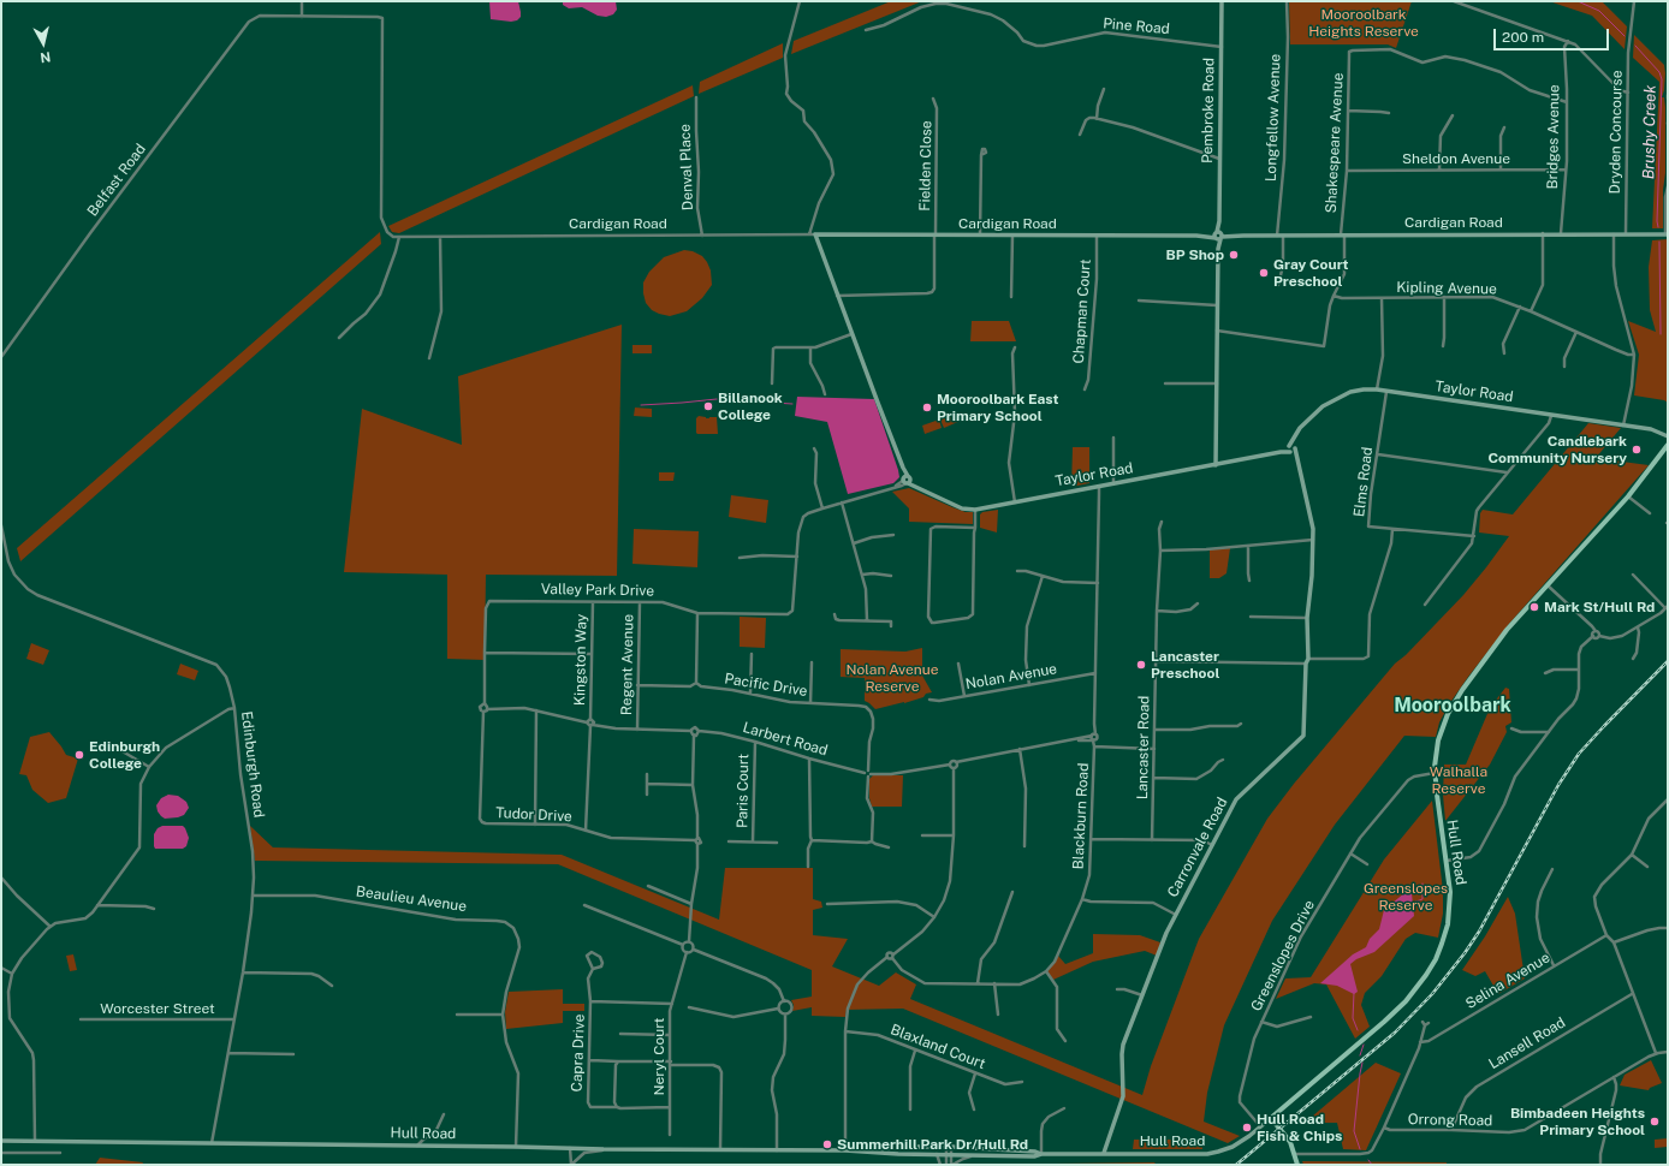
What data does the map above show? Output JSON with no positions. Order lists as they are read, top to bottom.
{
  "streets": {
    "main road": ["Hull Road"],
    "street": [
      "Pine Road",
      "Pembroke Road",
      "Longfellow Avenue",
      "Dryden Concourse",
      "Bridges Avenue",
      "Shakespeare Avenue",
      "Sheldon Avenue",
      "Fielden Close",
      "Denval Place",
      "Belfast Road",
      "Cardigan Road",
      "Kipling Avenue",
      "Chapman Court",
      "Taylor Road",
      "Elms Road",
      "Valley Park Drive",
      "Kingston Way",
      "Regent Avenue",
      "Nolan Avenue",
      "Pacific Drive",
      "Larbert Road",
      "Lancaster Road",
      "Edinburgh Road",
      "Paris Court",
      "Tudor Drive",
      "Blackburn Road",
      "Carronvale Road",
      "Beaulieu Avenue",
      "Greenslopes Drive",
      "Selina Avenue",
      "Worcester Street",
      "Lansell Road",
      "Blaxland Court",
      "Capra Drive",
      "Neryl Court",
      "Orrong Road"
    ]
  },
  "crossings": [
    ["Pine Road", "Pembroke Road"],
    ["Pembroke Road", "Cardigan Road"],
    ["Pembroke Road", "Taylor Road"],
    ["Longfellow Avenue", "Cardigan Road"],
    ["Dryden Concourse", "Cardigan Road"],
    ["Bridges Avenue", "Shakespeare Avenue"],
    ["Bridges Avenue", "Sheldon Avenue"],
    ["Bridges Avenue", "Cardigan Road"],
    ["Shakespeare Avenue", "Sheldon Avenue"],
    ["Shakespeare Avenue", "Cardigan Road"],
    ["Shakespeare Avenue", "Kipling Avenue"],
    ["Fielden Close", "Cardigan Road"],
    ["Denval Place", "Cardigan Road"],
    ["Cardigan Road", "Chapman Court"],
    ["Taylor Road", "Elms Road"],
    ["Taylor Road", "Blackburn Road"],
    ["Taylor Road", "Carronvale Road"],
    ["Valley Park Drive", "Kingston Way"],
    ["Valley Park Drive", "Regent Avenue"],
    ["Kingston Way", "Tudor Drive"],
    ["Nolan Avenue", "Blackburn Road"],
    ["Pacific Drive", "Larbert Road"],
    ["Larbert Road", "Paris Court"],
    ["Edinburgh Road", "Hull Road"],
    ["Edinburgh Road", "Beaulieu Avenue"],
    ["Edinburgh Road", "Worcester Street"],
    ["Carronvale Road", "Hull Road"],
    ["Hull Road", "Beaulieu Avenue"],
    ["Hull Road", "Greenslopes Drive"],
    ["Lansell Road", "Orrong Road"]
  ],
  "districts": ["Mooroolbark"],
  "water": ["Brushy Creek"],
  "parks": [
    "Mooroolbark Heights Reserve",
    "Nolan Avenue Reserve",
    "Walhalla Reserve",
    "Greenslopes Reserve"
  ],
  "places": [
    "BP Shop",
    "Gray Court Preschool",
    "Billanook College",
    "Mooroolbark East Primary School",
    "Candlebark Community Nursery",
    "Mark St/Hull Rd",
    "Lancaster Preschool",
    "Edinburgh College",
    "Bimbadeen Heights Primary School",
    "Hull Road Fish & Chips",
    "Summerhill Park Dr/Hull Rd"
  ],
  "scale_bar": "200 m",
  "north": "bottom"
}
